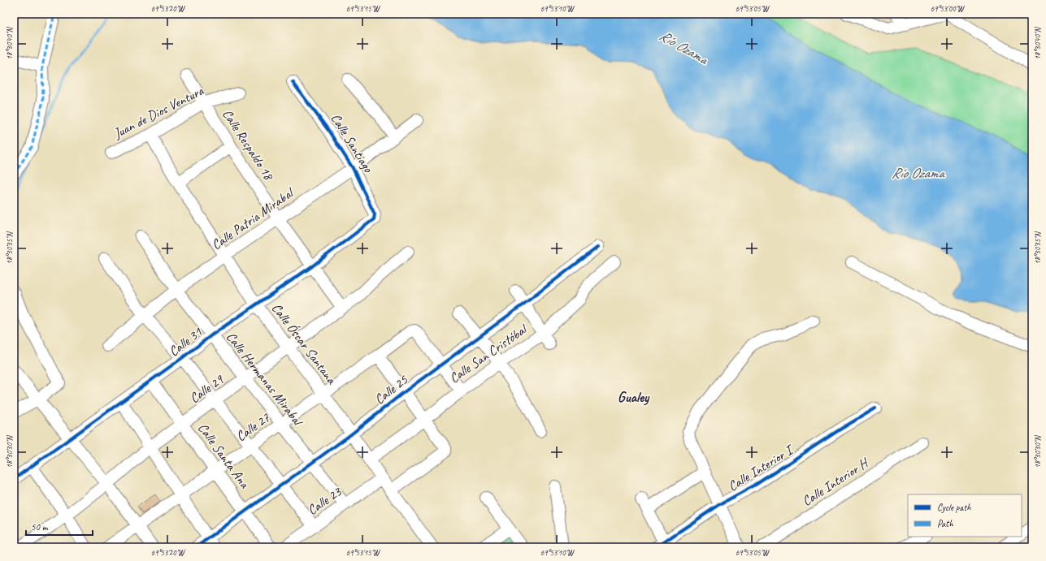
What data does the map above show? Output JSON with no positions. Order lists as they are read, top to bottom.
{
  "streets": {
    "street": [
      "Juan de Dios Ventura",
      "Calle Santiago",
      "Calle Respaldo 18",
      "Calle Patria Mirabal",
      "Calle 31",
      "Calle Óscar Santana",
      "Calle San Cristóbal",
      "Calle Hermanas Mirabal",
      "Calle 29",
      "Calle 25",
      "Calle 27",
      "Calle Santa Ana",
      "Calle Interior I",
      "Calle Interior H",
      "Calle 23"
    ]
  },
  "crossings": [
    ["Juan de Dios Ventura", "Calle Respaldo 18"],
    ["Juan de Dios Ventura", "Calle Óscar Santana"],
    ["Calle Santiago", "Calle Patria Mirabal"],
    ["Calle Santiago", "Calle 31"],
    ["Calle Respaldo 18", "Calle Patria Mirabal"],
    ["Calle Respaldo 18", "Calle 31"],
    ["Calle Respaldo 18", "Calle 29"],
    ["Calle Patria Mirabal", "Calle Óscar Santana"],
    ["Calle Patria Mirabal", "Calle Hermanas Mirabal"],
    ["Calle 31", "Calle Óscar Santana"],
    ["Calle 31", "Calle Hermanas Mirabal"],
    ["Calle 31", "Calle Santa Ana"],
    ["Calle Óscar Santana", "Calle San Cristóbal"],
    ["Calle Óscar Santana", "Calle 29"],
    ["Calle Óscar Santana", "Calle 25"],
    ["Calle Óscar Santana", "Calle 27"],
    ["Calle Óscar Santana", "Calle 23"],
    ["Calle Hermanas Mirabal", "Calle 29"],
    ["Calle Hermanas Mirabal", "Calle 25"],
    ["Calle Hermanas Mirabal", "Calle 27"],
    ["Calle Hermanas Mirabal", "Calle 23"],
    ["Calle 29", "Calle Santa Ana"],
    ["Calle 25", "Calle 27"],
    ["Calle 25", "Calle Santa Ana"],
    ["Calle 27", "Calle Santa Ana"]
  ],
  "districts": ["Gualey"],
  "water": ["Río Ozama"],
  "legend": ["Cycle path", "Path"],
  "scale_bar": "50 m",
  "coordinates": [
    "69°53'20\"W",
    "69°53'15\"W",
    "69°53'10\"W",
    "69°53'05\"W",
    "69°53'00\"W",
    "18°30'40\"N",
    "18°30'35\"N",
    "18°30'30\"N"
  ]
}
